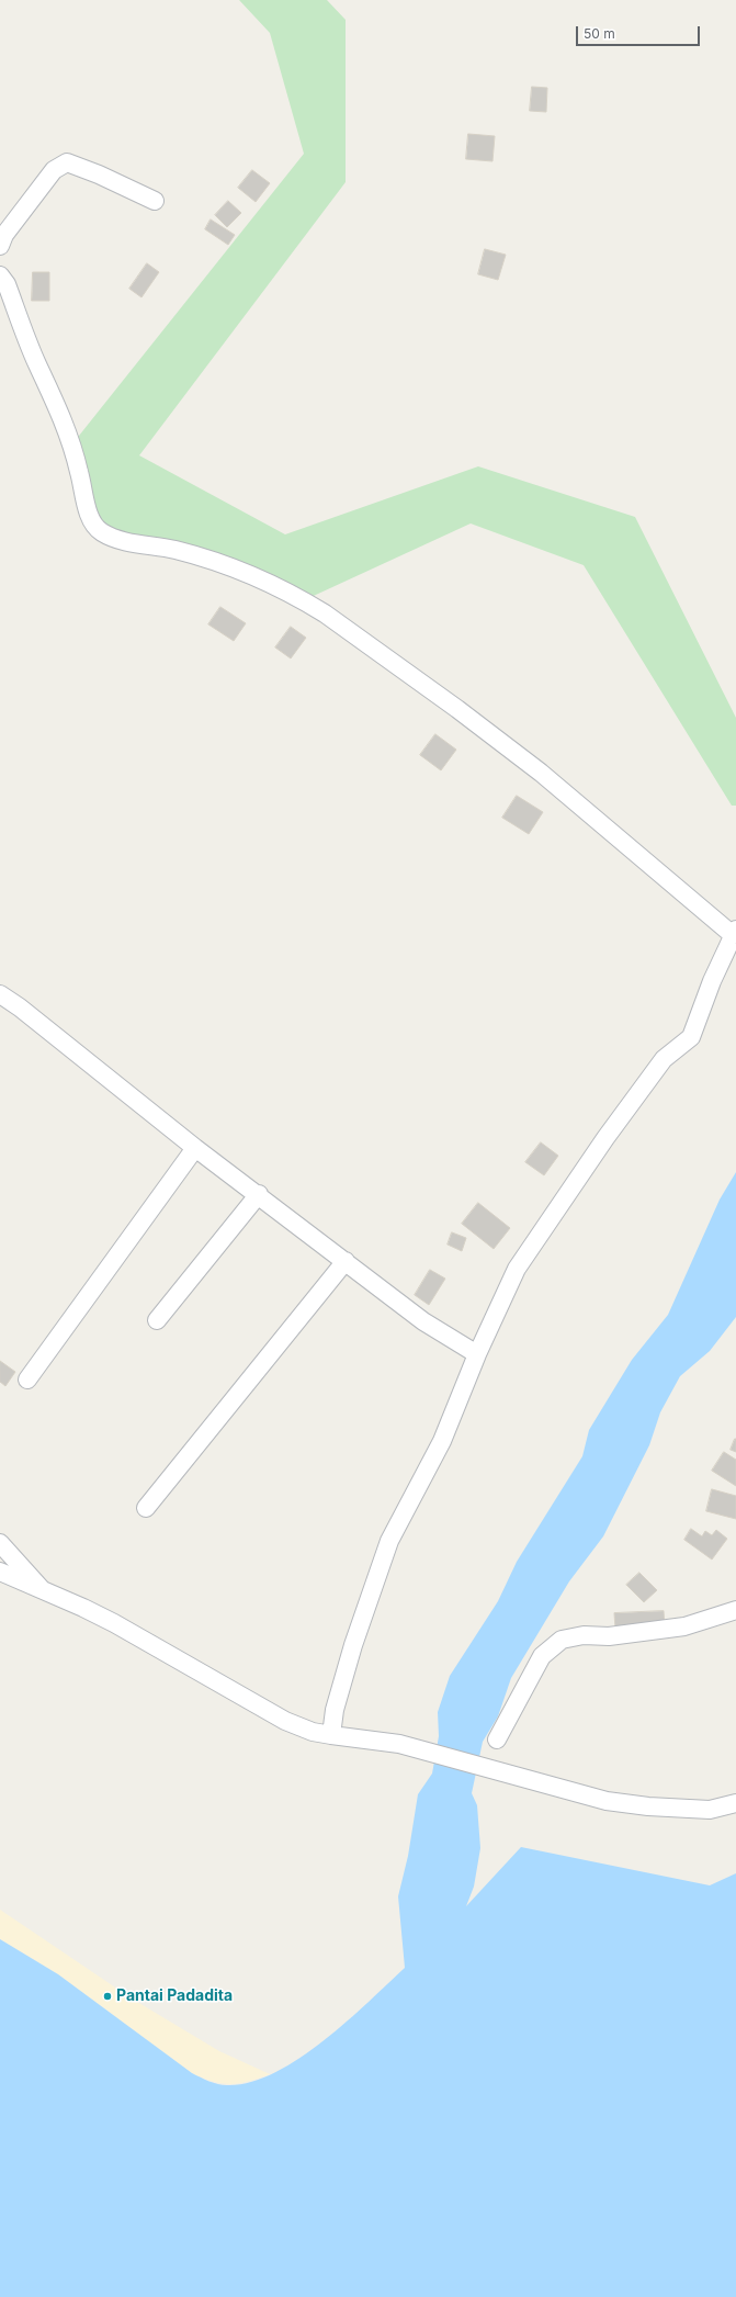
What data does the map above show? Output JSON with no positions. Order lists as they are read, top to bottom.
{
  "places": ["Pantai Padadita"],
  "scale_bar": "50 m"
}
